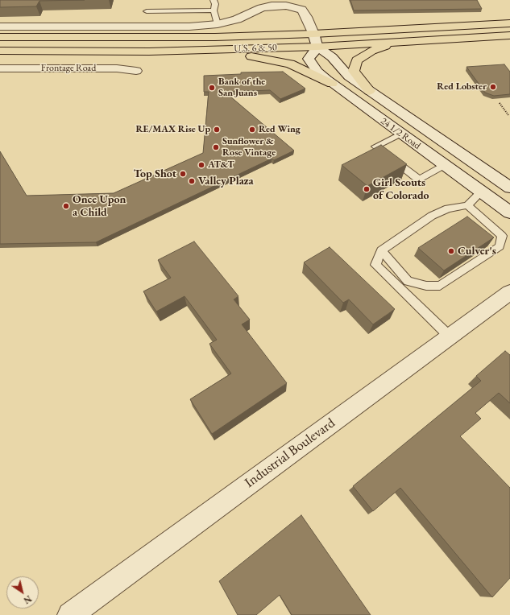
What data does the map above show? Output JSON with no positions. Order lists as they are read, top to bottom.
{
  "streets": {
    "highway": ["U.S. 6 & 50"],
    "street": ["Frontage Road", "24 1/2 Road", "Industrial Boulevard"]
  },
  "crossings": [
    ["U.S. 6 & 50", "24 1/2 Road"]
  ],
  "places": [
    "Red Lobster",
    "Bank of the San Juans",
    "RE/MAX Rise Up",
    "Red Wing",
    "Sunflower & Rose Vintage",
    "AT&T",
    "Top Shot",
    "Valley Plaza",
    "Girl Scouts of Colorado",
    "Once Upon a Child",
    "Culver's"
  ],
  "north": "bottom right"
}
